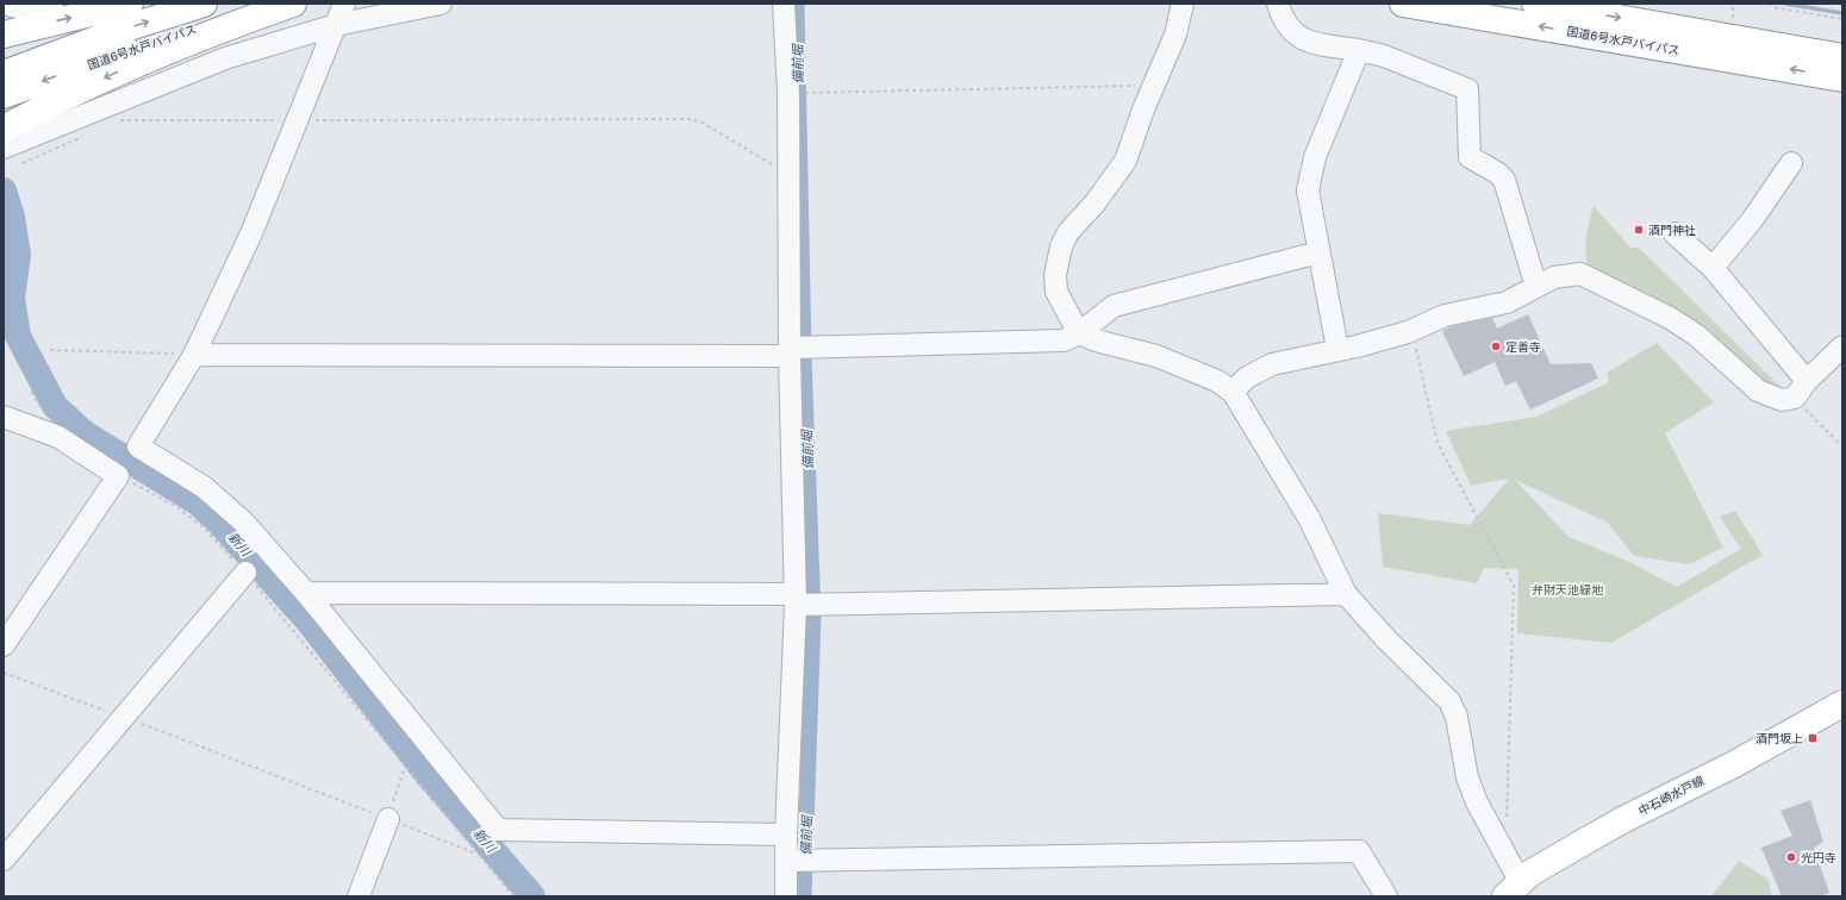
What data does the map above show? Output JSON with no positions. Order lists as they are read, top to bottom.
{
  "streets": {
    "main road": ["国道6号水戸バイパス", "中石崎水戸線"]
  },
  "water": ["備前堀", "新川"],
  "parks": ["弁財天池緑地"],
  "places": {
    "other": ["酒門神社", "定善寺", "光円寺"],
    "transit": ["酒門坂上"]
  }
}
